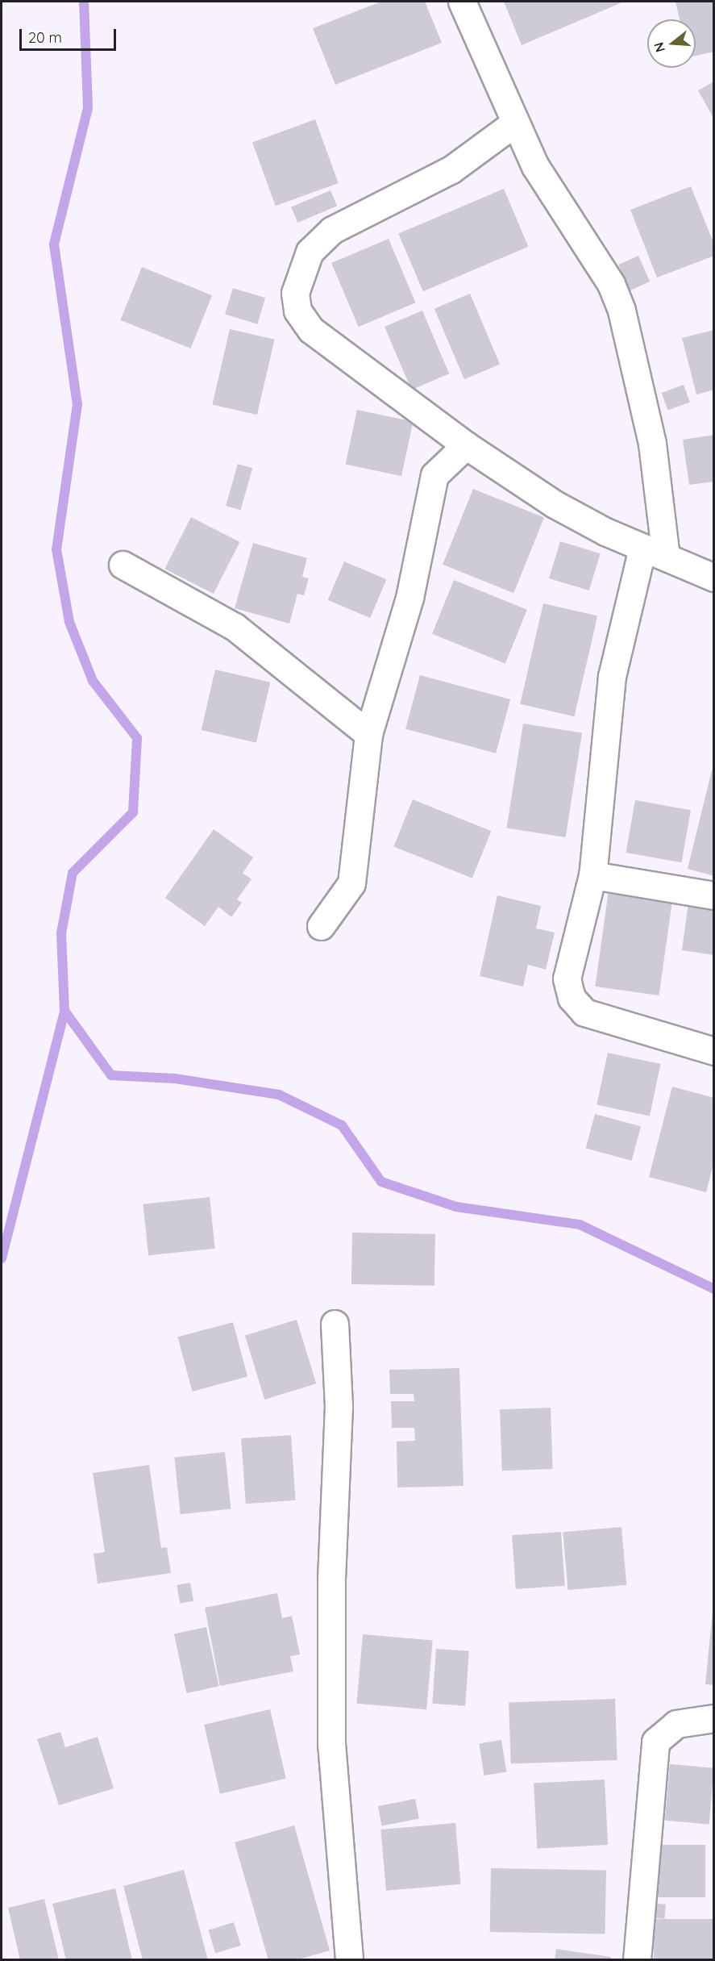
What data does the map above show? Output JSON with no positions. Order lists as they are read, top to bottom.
{
  "scale_bar": "20 m",
  "north": "left"
}
